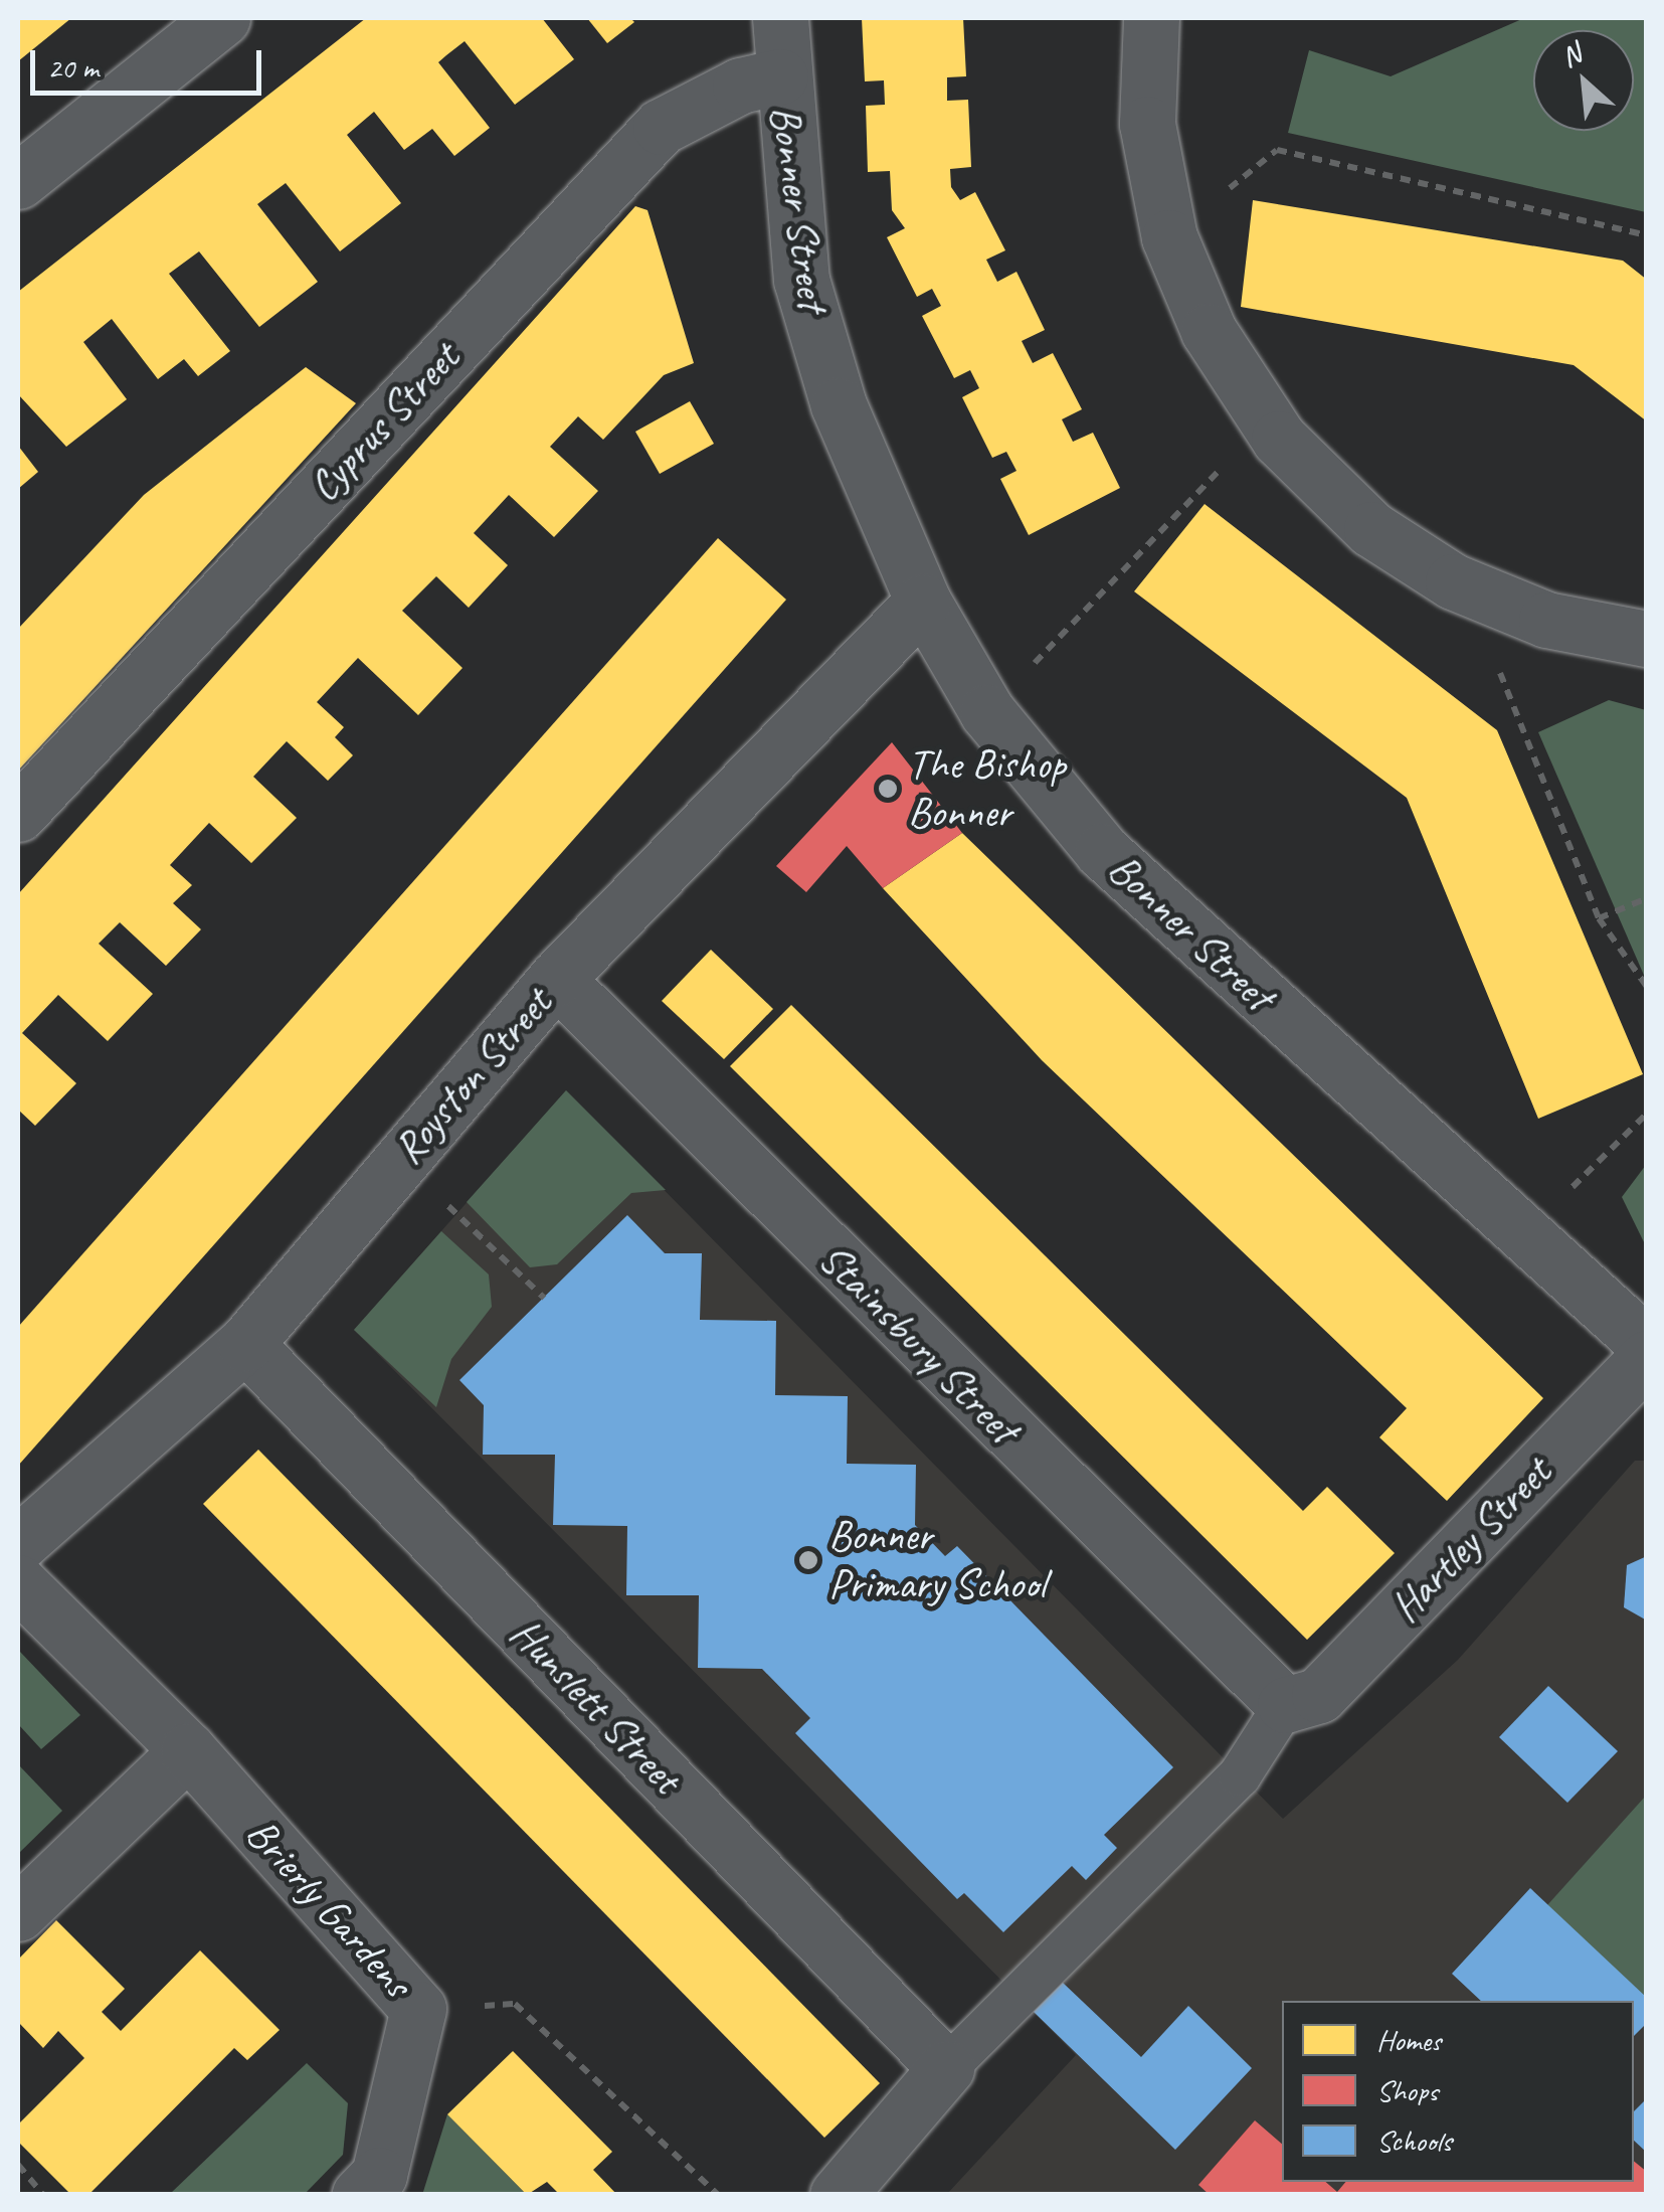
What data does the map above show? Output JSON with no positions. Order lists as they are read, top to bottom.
{
  "streets": {
    "street": [
      "Bonner Street",
      "Cyprus Street",
      "Royston Street",
      "Stainsbury Street",
      "Hartley Street",
      "Hunslett Street",
      "Brierly Gardens"
    ]
  },
  "crossings": [
    ["Bonner Street", "Cyprus Street"],
    ["Bonner Street", "Royston Street"],
    ["Royston Street", "Stainsbury Street"],
    ["Royston Street", "Hunslett Street"],
    ["Stainsbury Street", "Hartley Street"]
  ],
  "places": ["The Bishop Bonner", "Bonner Primary School"],
  "legend": ["Homes", "Shops", "Schools"],
  "scale_bar": "20 m",
  "north": "top left"
}
